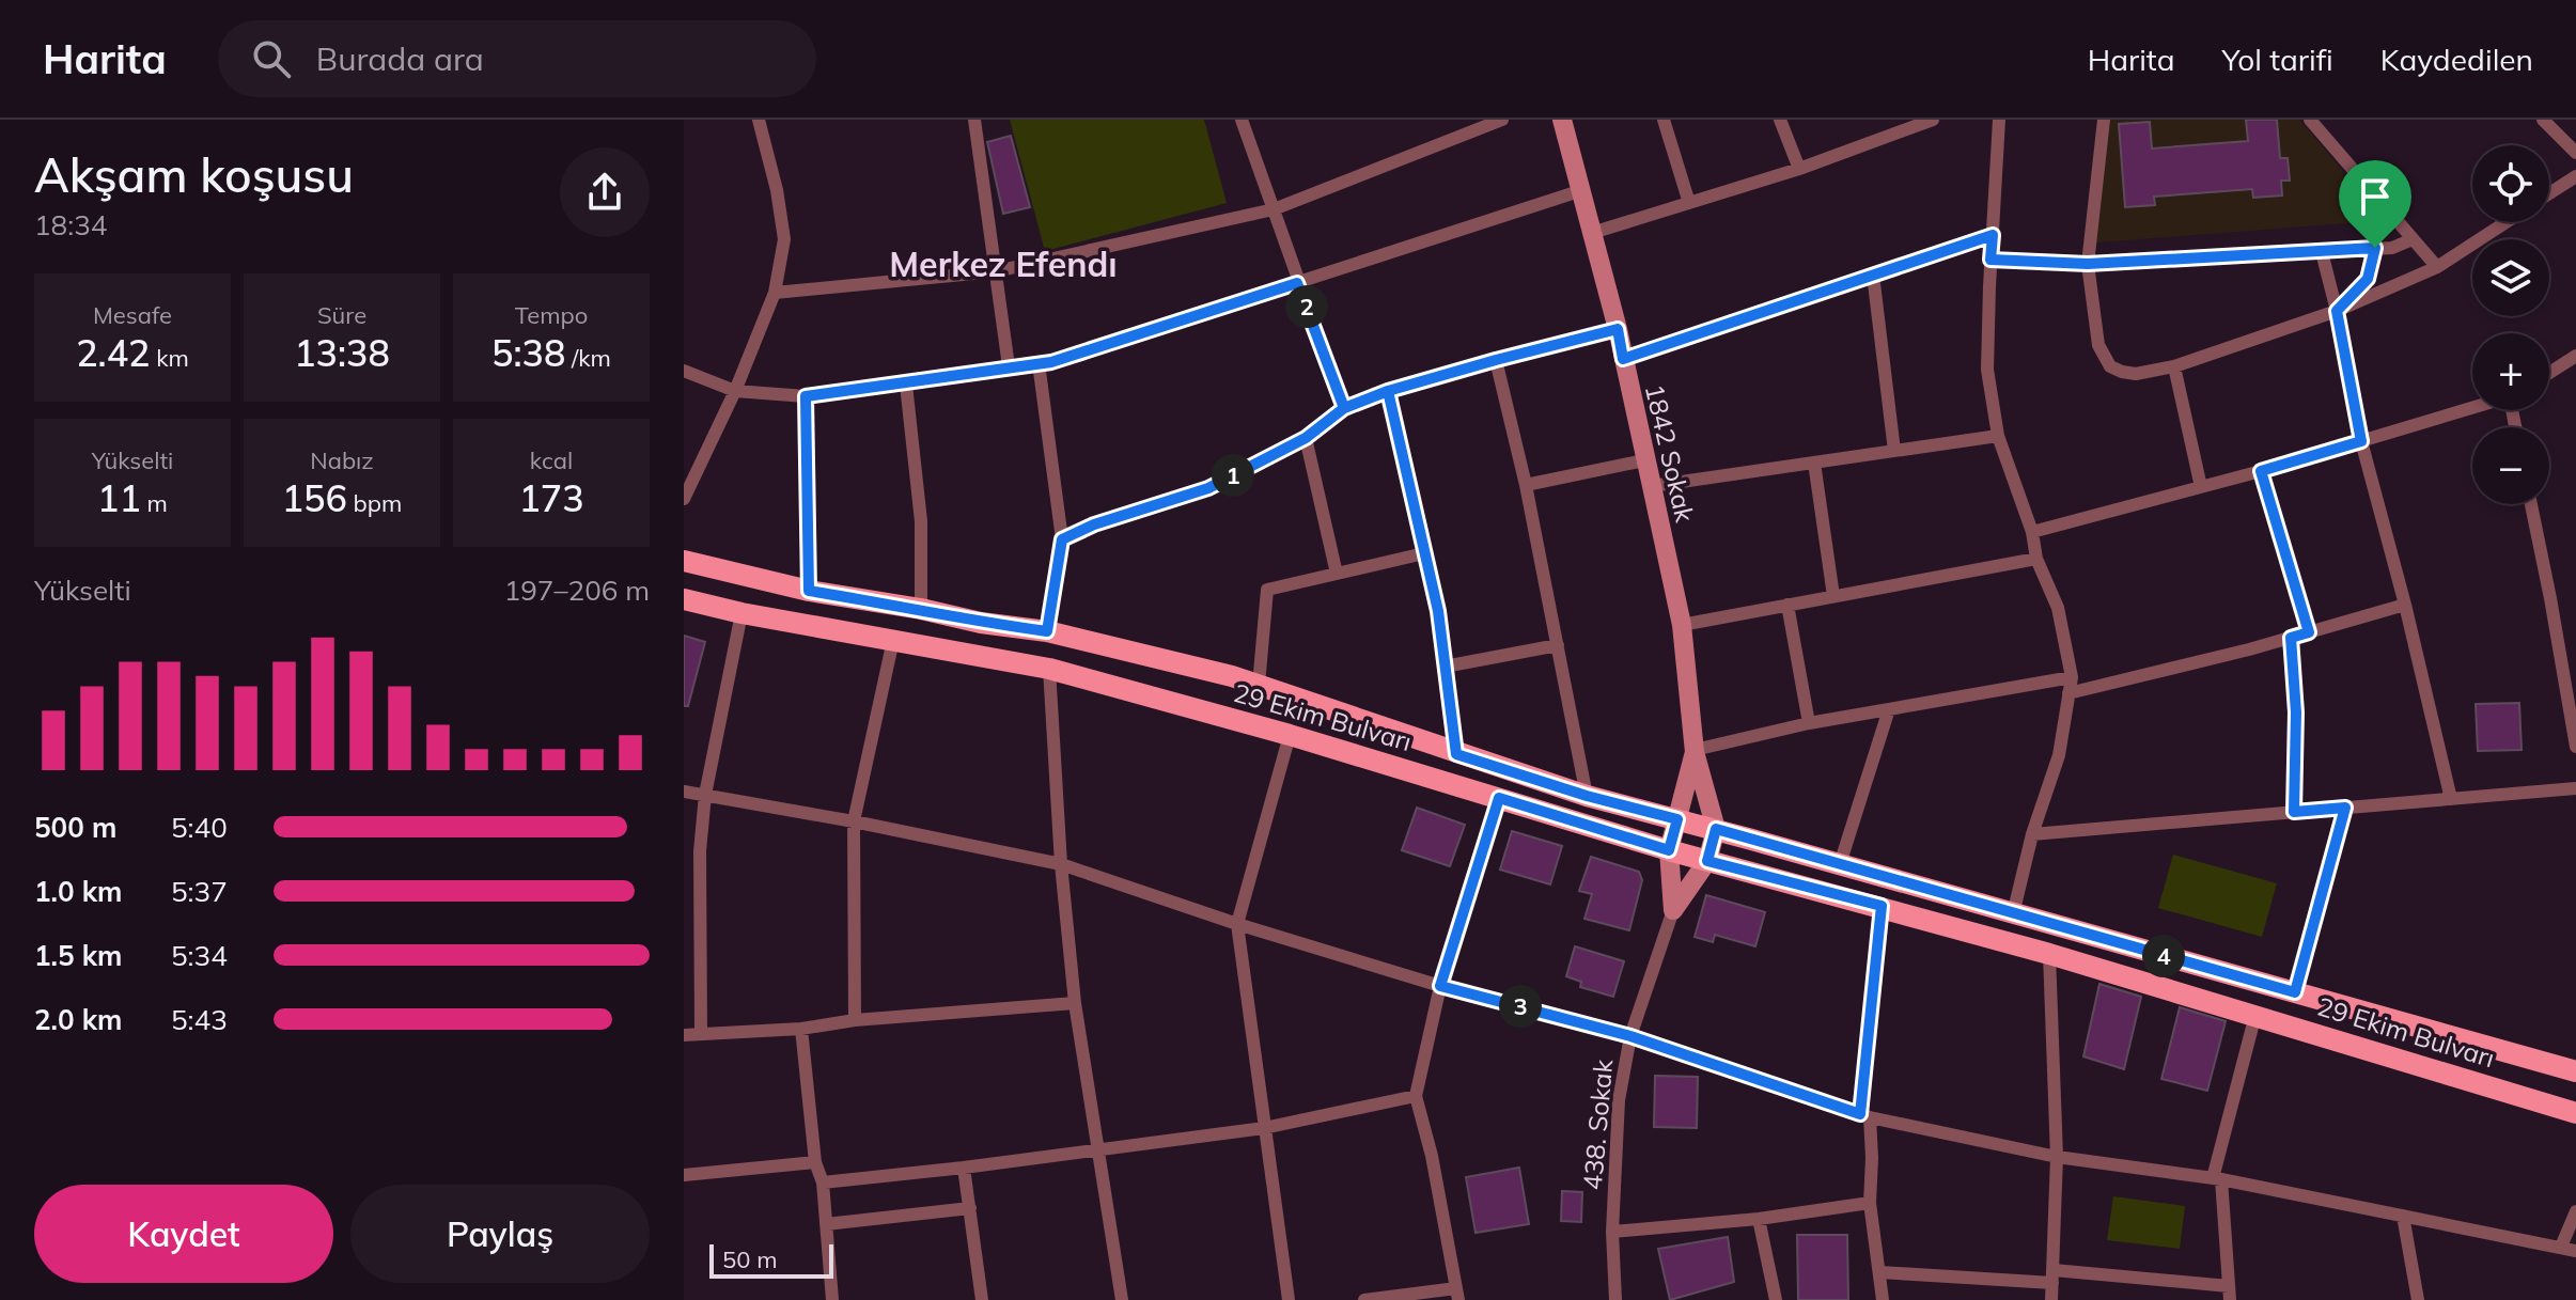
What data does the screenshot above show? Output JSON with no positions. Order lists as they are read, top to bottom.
{
  "streets": {
    "main road": ["29 Ekim Bulvarı"],
    "street": ["1842 Sokak", "438. Sokak"]
  },
  "districts": ["Merkez Efendı"],
  "scale_bar": "50 m",
  "page": {
    "header": "Harita",
    "search": "Burada ara",
    "nav": ["Harita", "Yol tarifi", "Kaydedilen"],
    "heading": ["Akşam koşusu", "18:34"],
    "map_buttons": ["+", "−"],
    "stats": [
      ["Mesafe", "2.42 km"],
      ["Süre", "13:38"],
      ["Tempo", "5:38 /km"],
      ["Yükselti", "11 m"],
      ["Nabız", "156 bpm"],
      ["kcal", "173"]
    ],
    "pins": [
      "2",
      "1",
      "4",
      "3"
    ],
    "chart": ["Yükselti", "197–206 m"],
    "list": [
      {
        "name": "500 m",
        "note": "5:40"
      },
      {
        "name": "1.0 km",
        "note": "5:37"
      },
      {
        "name": "1.5 km",
        "note": "5:34"
      },
      {
        "name": "2.0 km",
        "note": "5:43"
      }
    ],
    "buttons": ["Kaydet", "Paylaş"],
    "scale": "50 m"
  }
}
